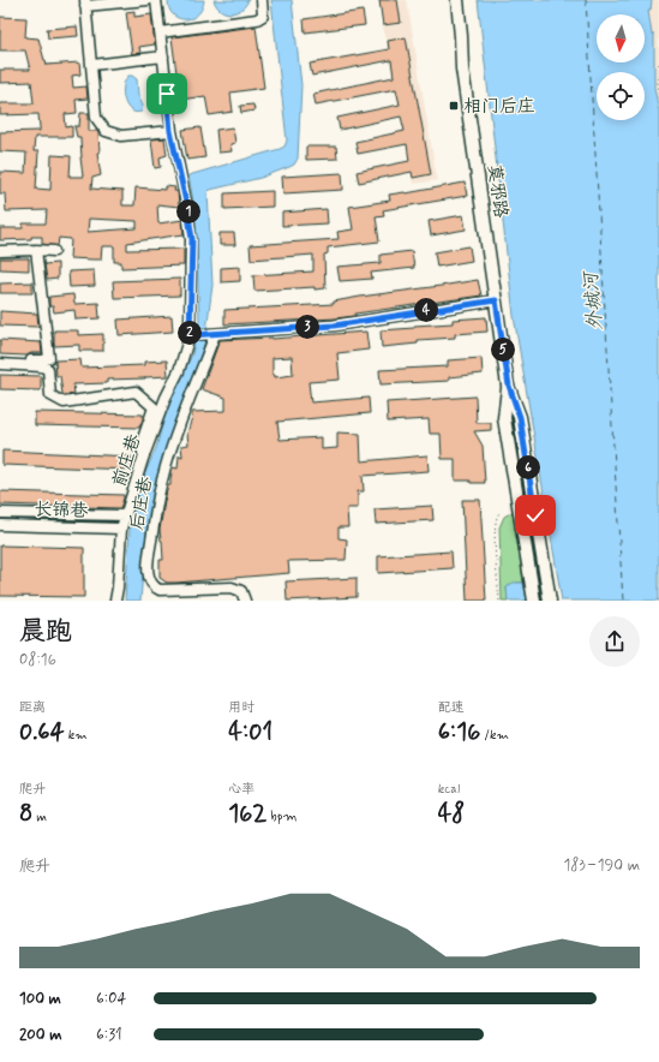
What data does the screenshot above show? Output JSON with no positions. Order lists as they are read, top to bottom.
{
  "streets": {
    "main road": ["莫邪路"],
    "street": ["前庄巷", "后庄巷", "长锦巷"]
  },
  "crossings": [
    ["前庄巷", "长锦巷"]
  ],
  "water": ["外城河"],
  "places": {
    "transit": ["相门后庄"]
  },
  "north": "bottom",
  "page": {
    "pins": [
      "1",
      "4",
      "3",
      "2",
      "5",
      "6"
    ],
    "heading": ["晨跑", "08:16"],
    "stats": [
      ["距离", "0.64 km"],
      ["用时", "4:01"],
      ["配速", "6:16 /km"],
      ["爬升", "8 m"],
      ["心率", "162 bpm"],
      ["kcal", "48"]
    ],
    "chart": ["爬升", "183–190 m"],
    "list": [
      {
        "name": "100 m",
        "note": "6:04"
      },
      {
        "name": "200 m",
        "note": "6:31"
      }
    ]
  }
}
